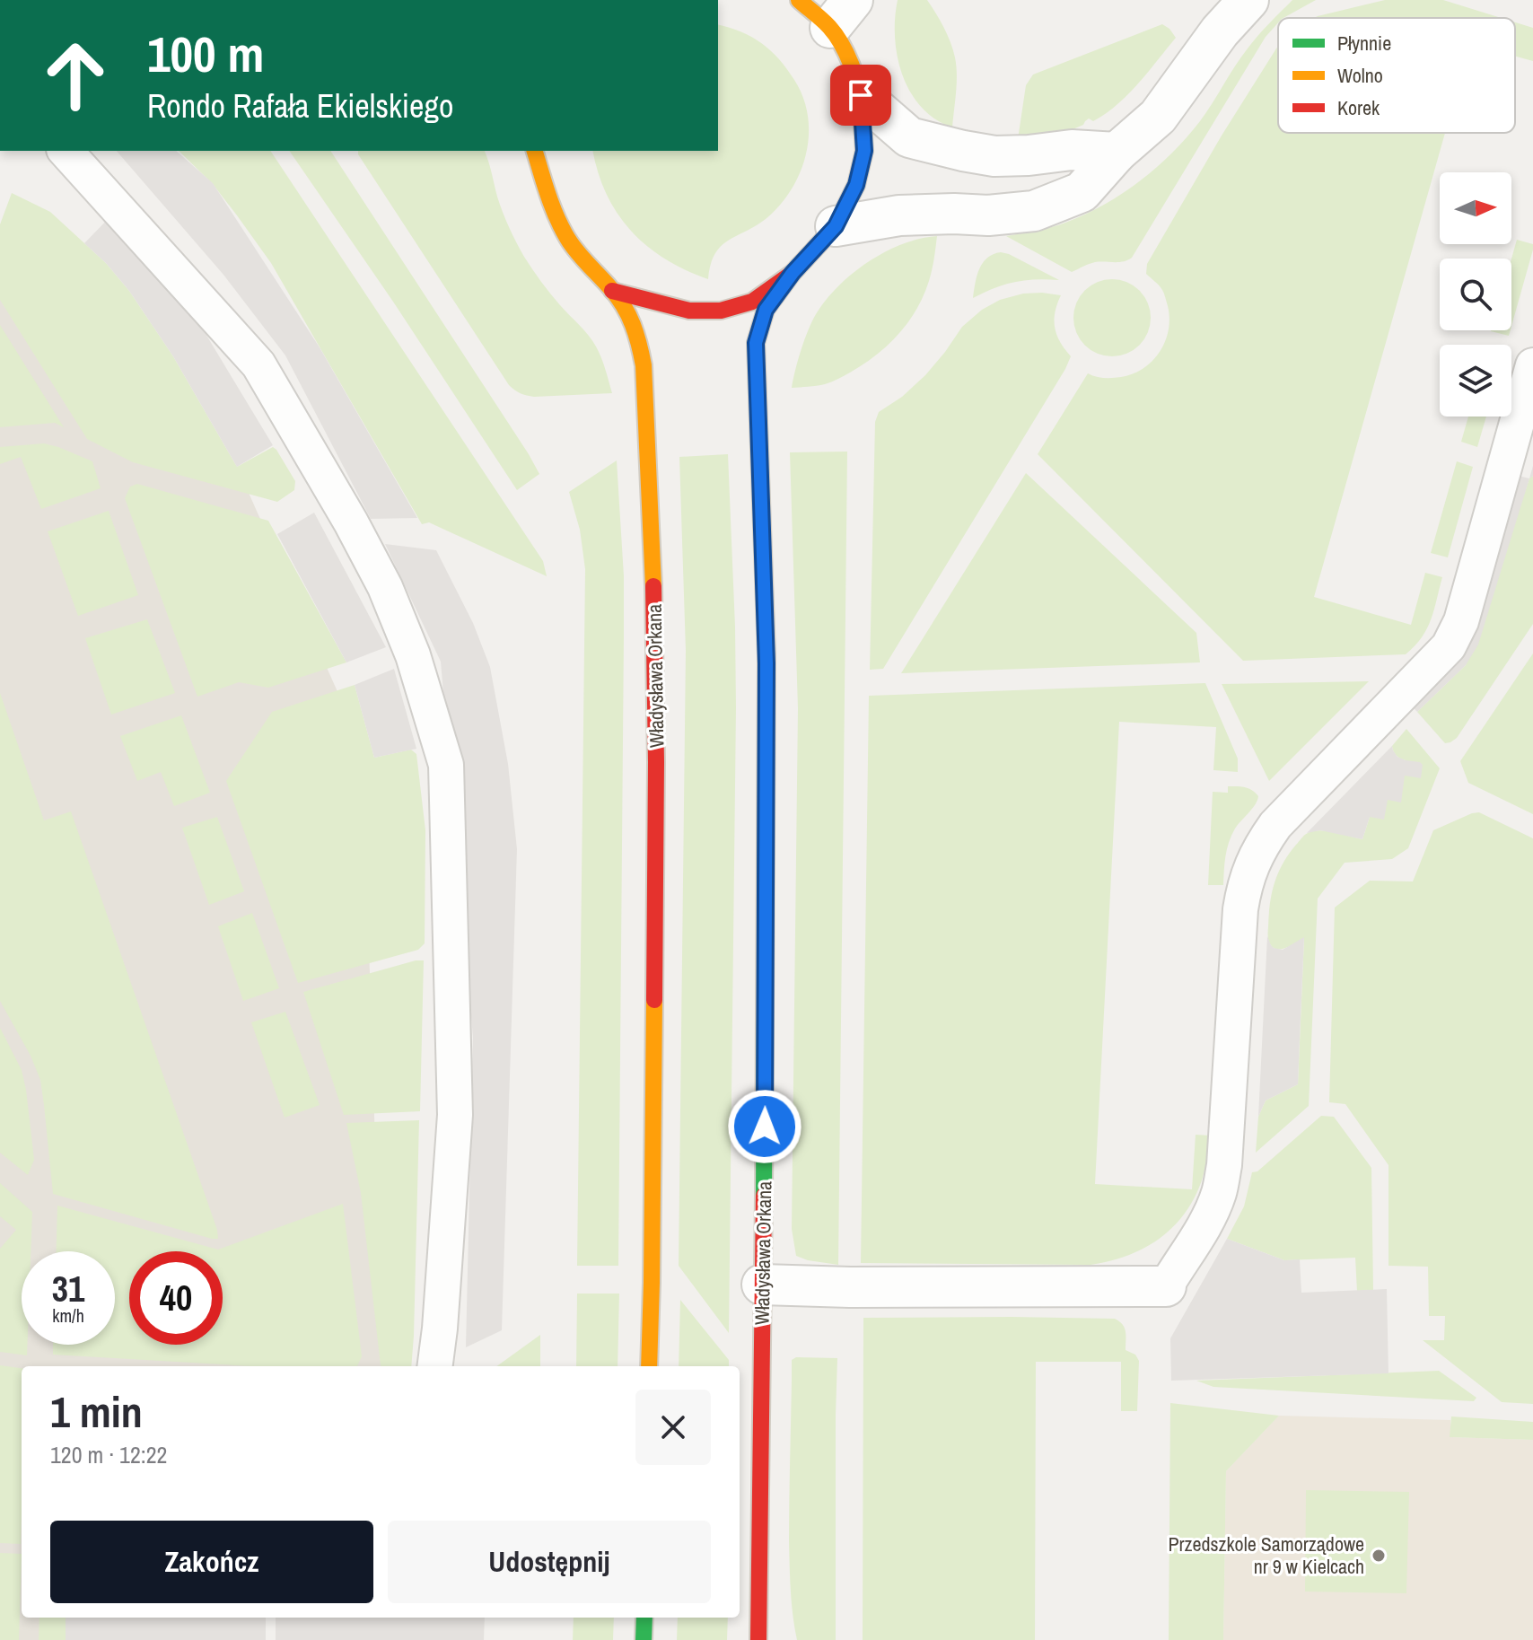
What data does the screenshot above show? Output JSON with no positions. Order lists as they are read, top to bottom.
{
  "streets": {
    "street": ["Władysława Orkana"]
  },
  "places": ["Przedszkole Samorządowe nr 9 w Kielcach"],
  "legend": ["Płynnie", "Wolno", "Korek"],
  "north": "right",
  "page": {
    "turn": ["100 m", "Rondo Rafała Ekielskiego"],
    "speed": "31 km/h",
    "limit": "40",
    "heading": ["1 min", "120 m · 12:22"],
    "buttons": ["Zakończ", "Udostępnij"]
  }
}
